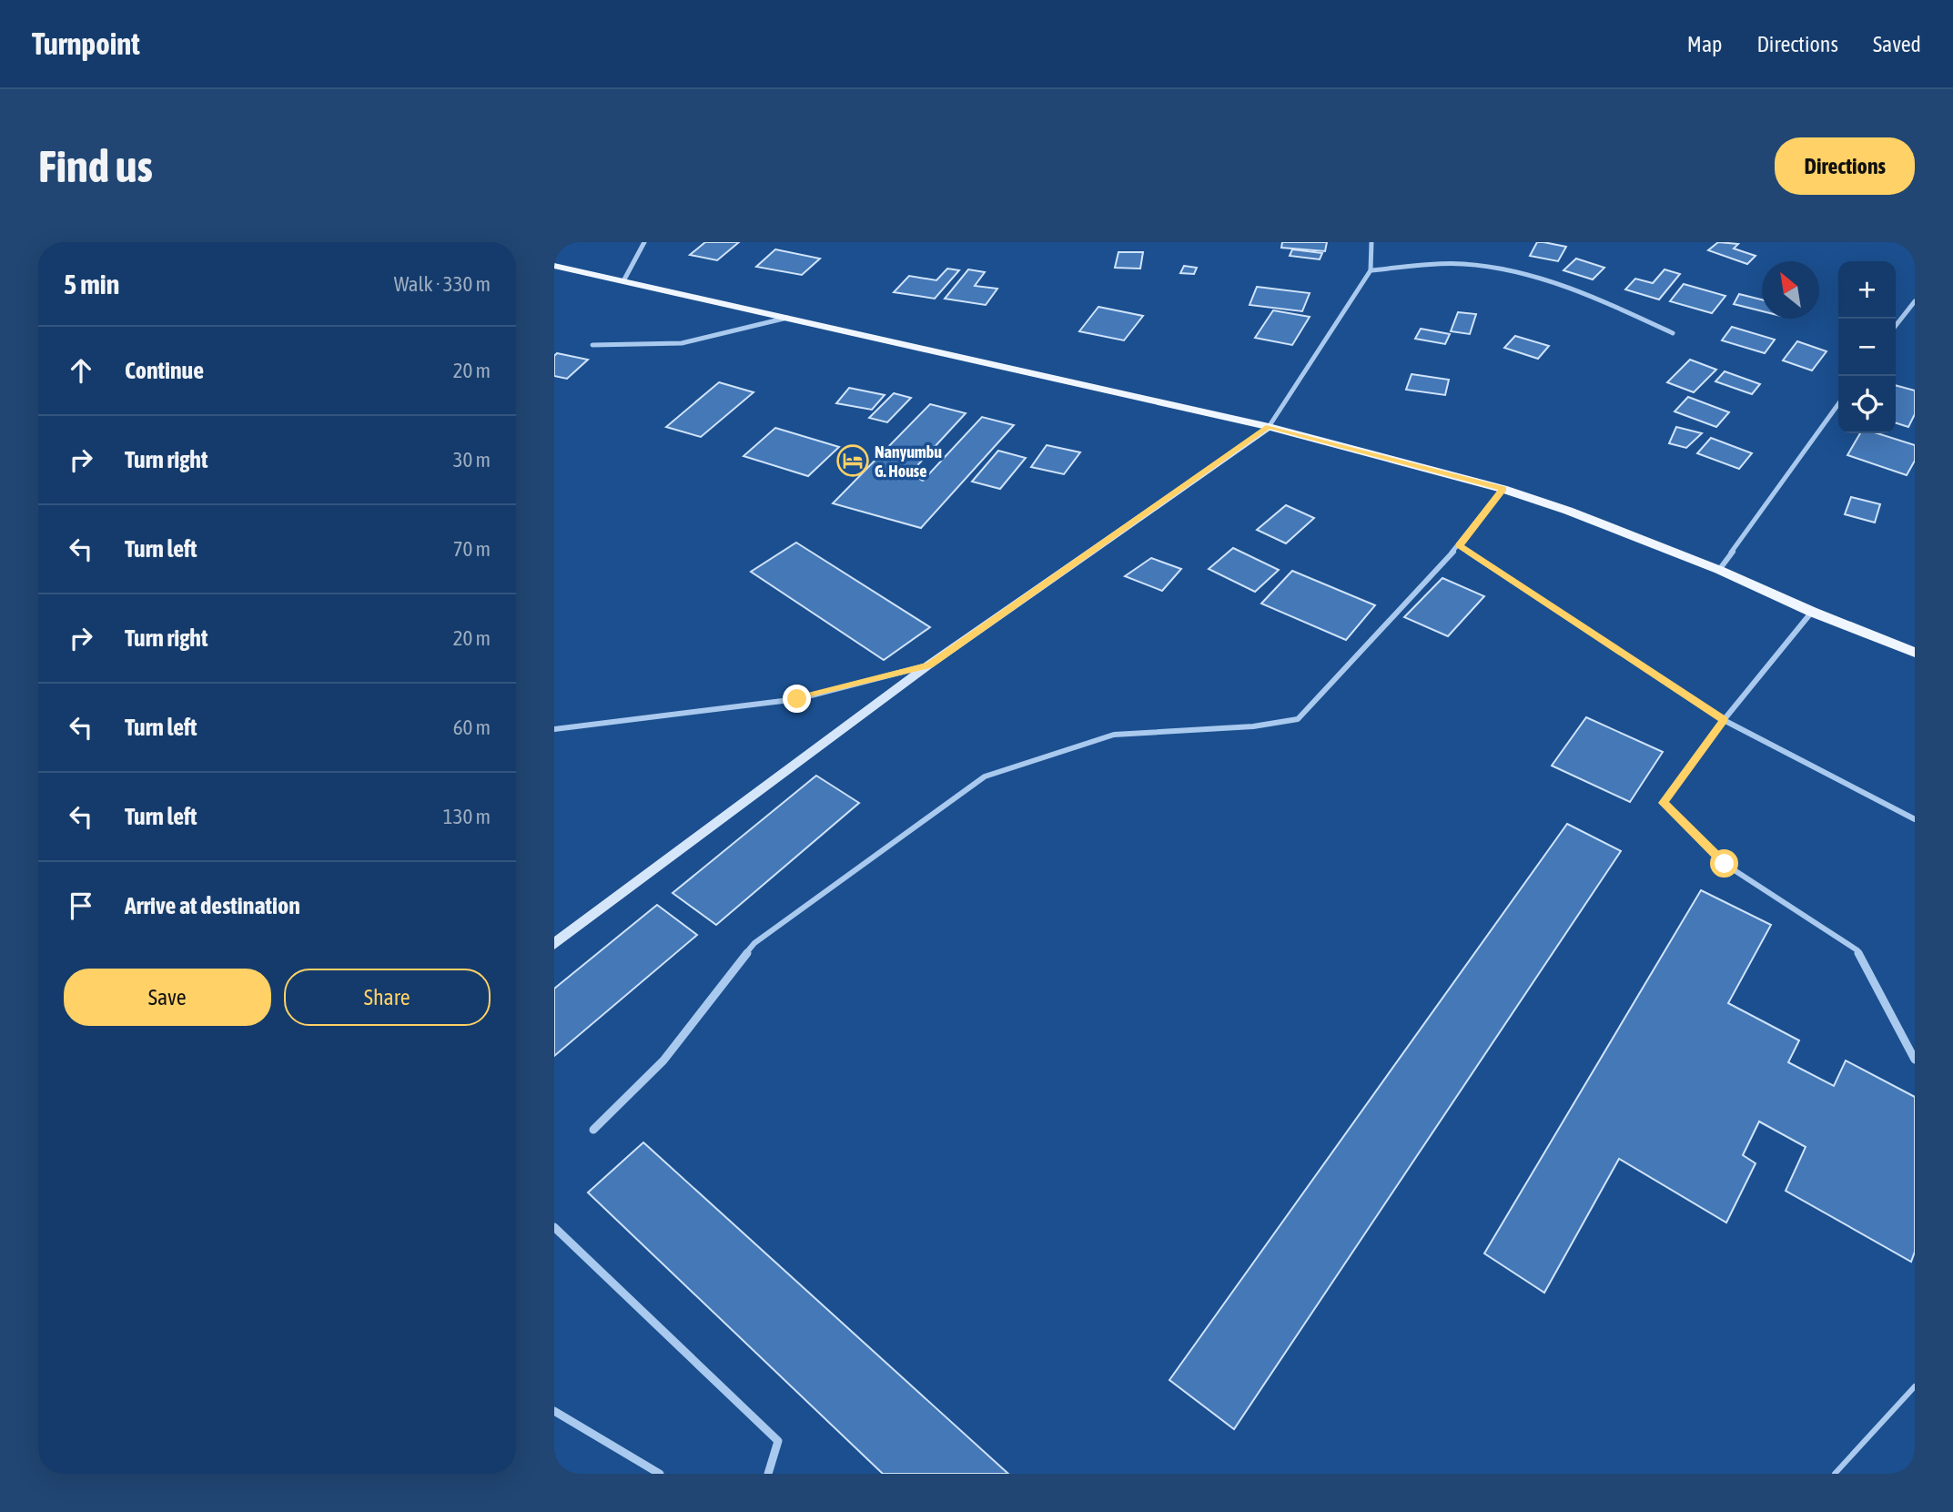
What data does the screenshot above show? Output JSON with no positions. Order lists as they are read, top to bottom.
{
  "places": {
    "hotel": ["Nanyumbu G. House"]
  },
  "north": "top left",
  "page": {
    "header": "Turnpoint",
    "nav": ["Map", "Directions", "Saved"],
    "buttons": [
      "Directions",
      ["Save", "Share"]
    ],
    "title": "Find us",
    "heading": ["5 min", "Walk · 330 m"],
    "map_buttons": ["+", "−"],
    "list": [
      ["Continue", "20 m"],
      ["Turn right", "30 m"],
      ["Turn left", "70 m"],
      ["Turn right", "20 m"],
      ["Turn left", "60 m"],
      ["Turn left", "130 m"],
      "Arrive at destination"
    ]
  }
}
